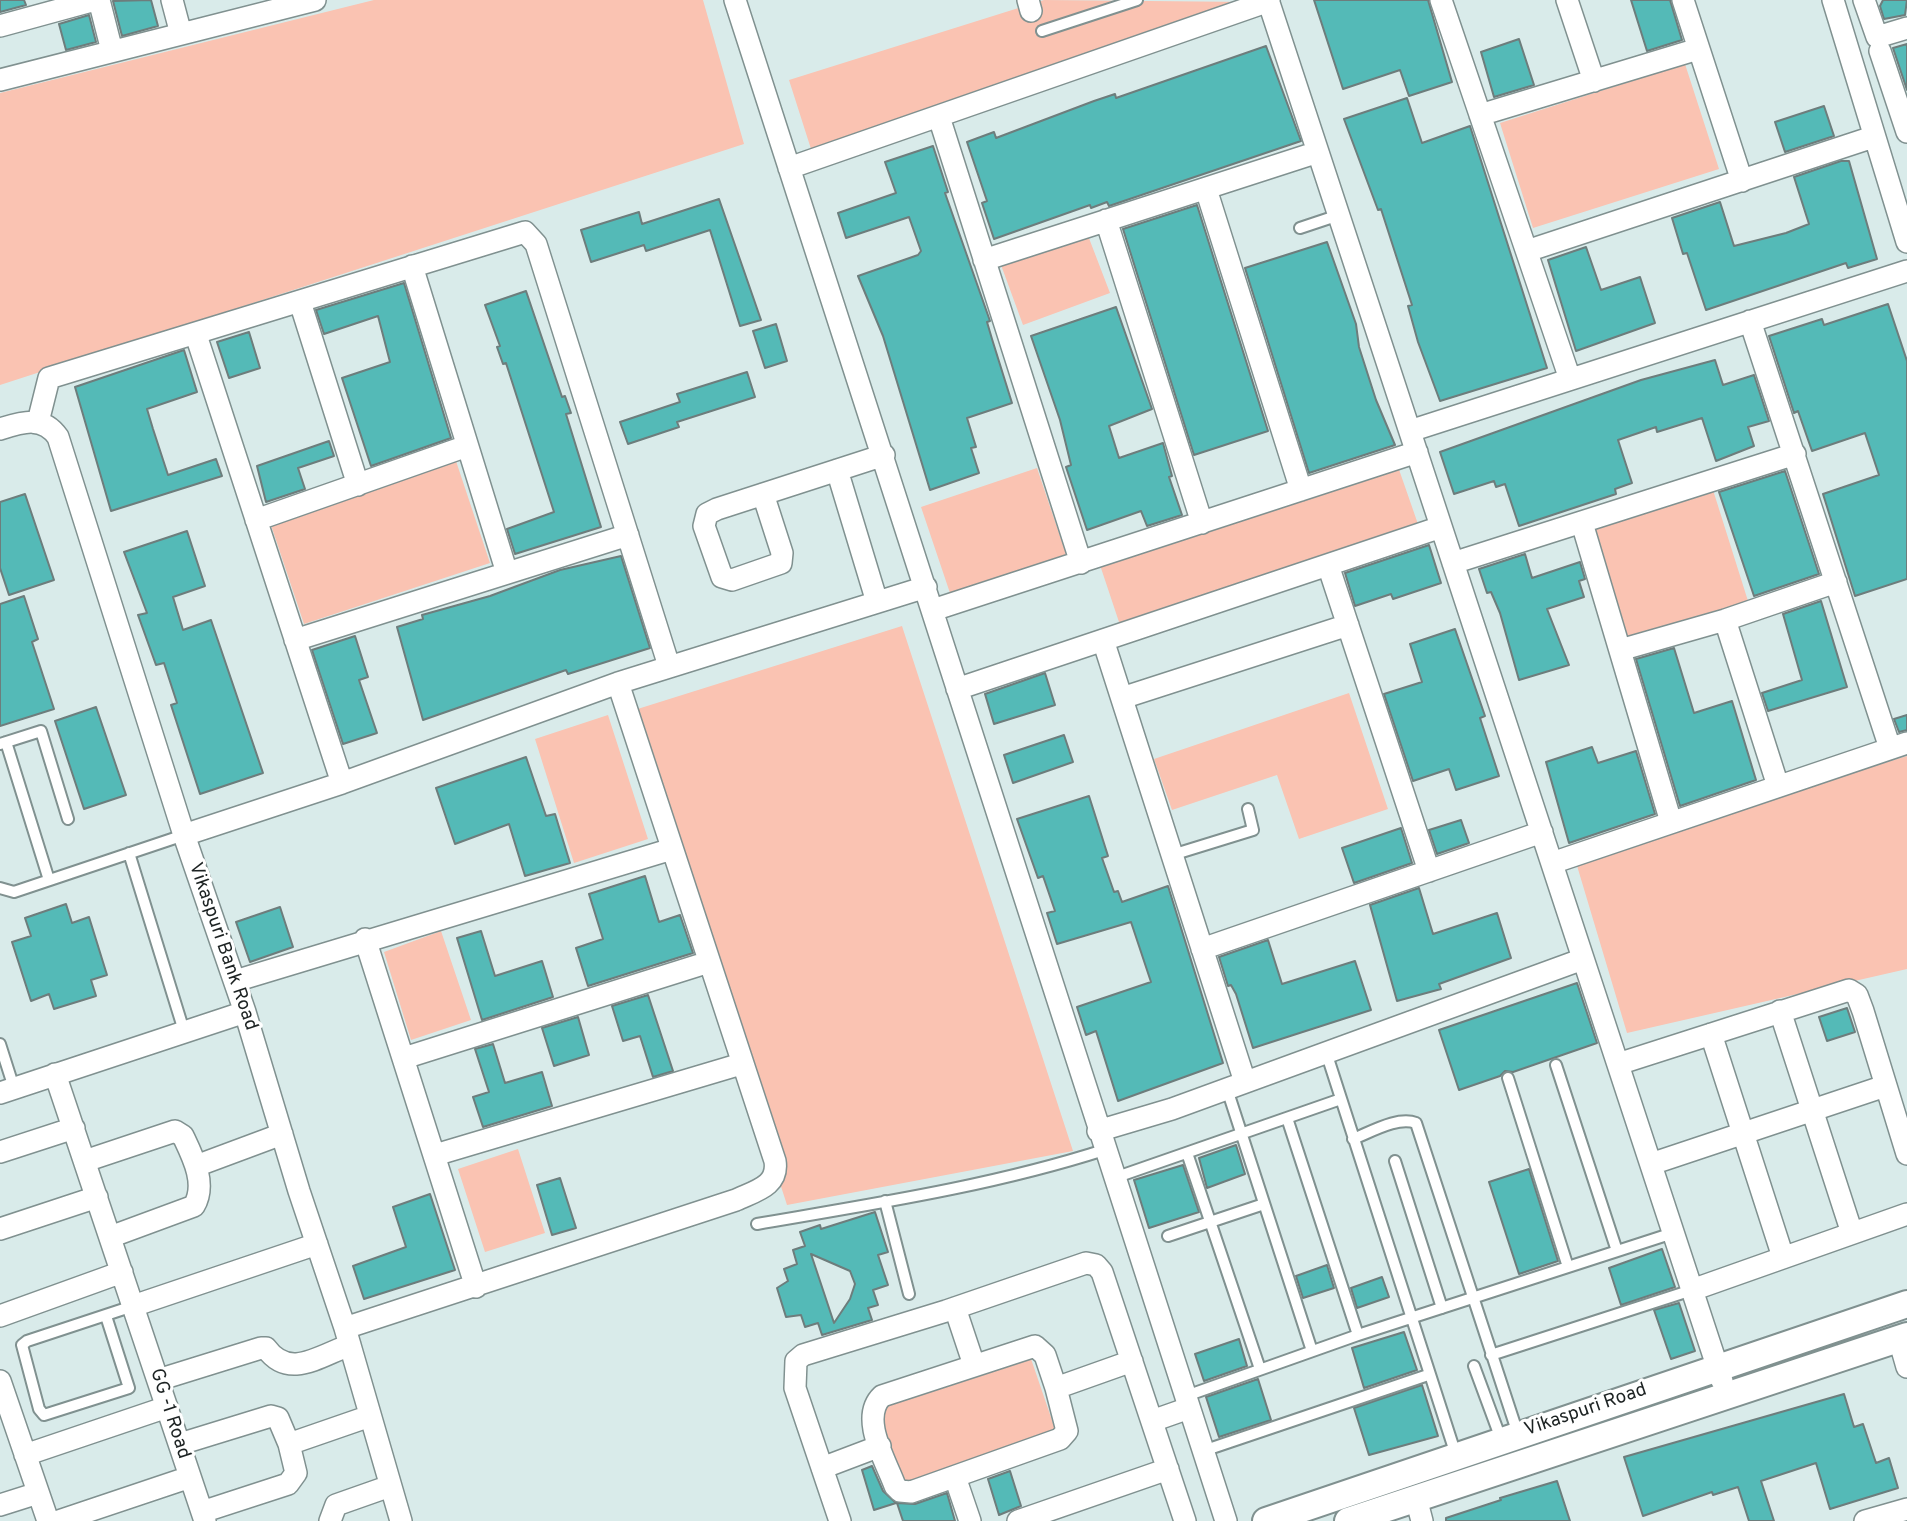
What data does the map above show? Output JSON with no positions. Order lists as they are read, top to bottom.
{
  "streets": {
    "street": ["Vikaspuri Bank Road", "Vikaspuri Road", "GG -1 Road"]
  }
}
